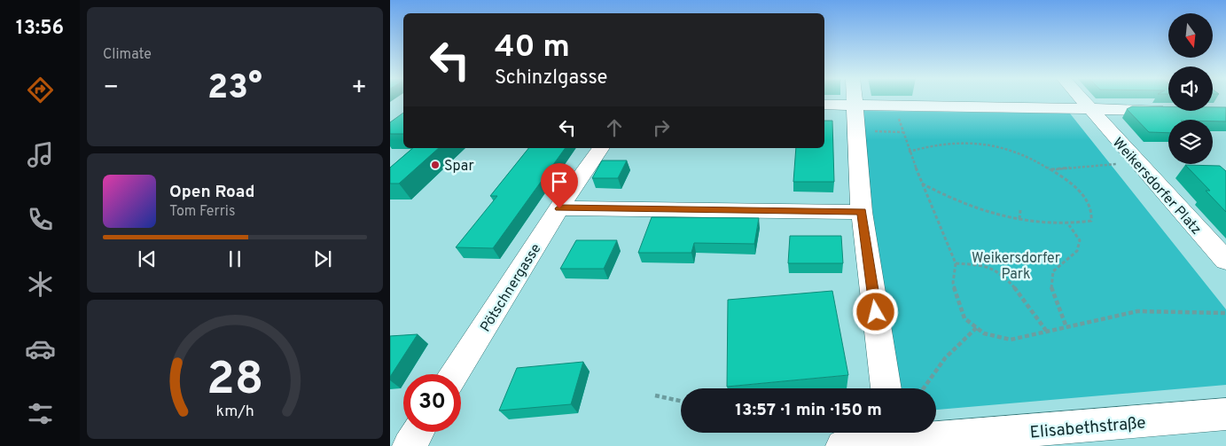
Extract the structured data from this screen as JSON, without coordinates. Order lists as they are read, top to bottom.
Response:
{
  "streets": {
    "street": ["Weikersdorfer Platz", "Pötschnergasse", "Elisabethstraße"]
  },
  "parks": ["Weikersdorfer Park"],
  "places": ["Spar"],
  "north": "bottom",
  "page": {
    "tabs": "13:56",
    "tile": "Climate",
    "turn": ["40 m", "Schinzlgasse"],
    "heat": ["−", "23°", "+"],
    "song": ["Open Road", "Tom Ferris"],
    "limit": "30",
    "trip": "13:57 · 1 min · 150 m",
    "gauge": ["28", "km/h"]
  }
}
